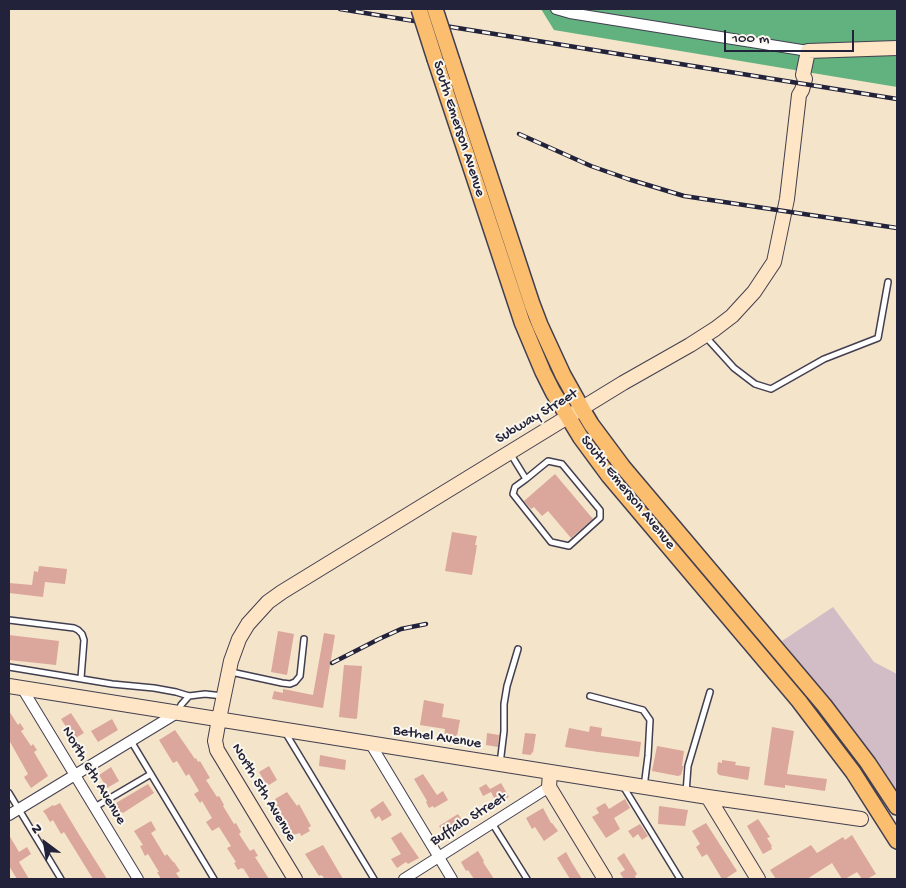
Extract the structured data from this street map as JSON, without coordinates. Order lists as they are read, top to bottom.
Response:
{
  "streets": {
    "main road": ["South Emerson Avenue"],
    "street": [
      "Subway Street",
      "Bethel Avenue",
      "North 6th Avenue",
      "North 5th Avenue",
      "Buffalo Street"
    ]
  },
  "crossings": [
    ["South Emerson Avenue", "Subway Street"],
    ["Subway Street", "Bethel Avenue"],
    ["Subway Street", "North 5th Avenue"],
    ["Bethel Avenue", "North 6th Avenue"],
    ["Bethel Avenue", "North 5th Avenue"]
  ],
  "scale_bar": "100 m",
  "north": "top left"
}
